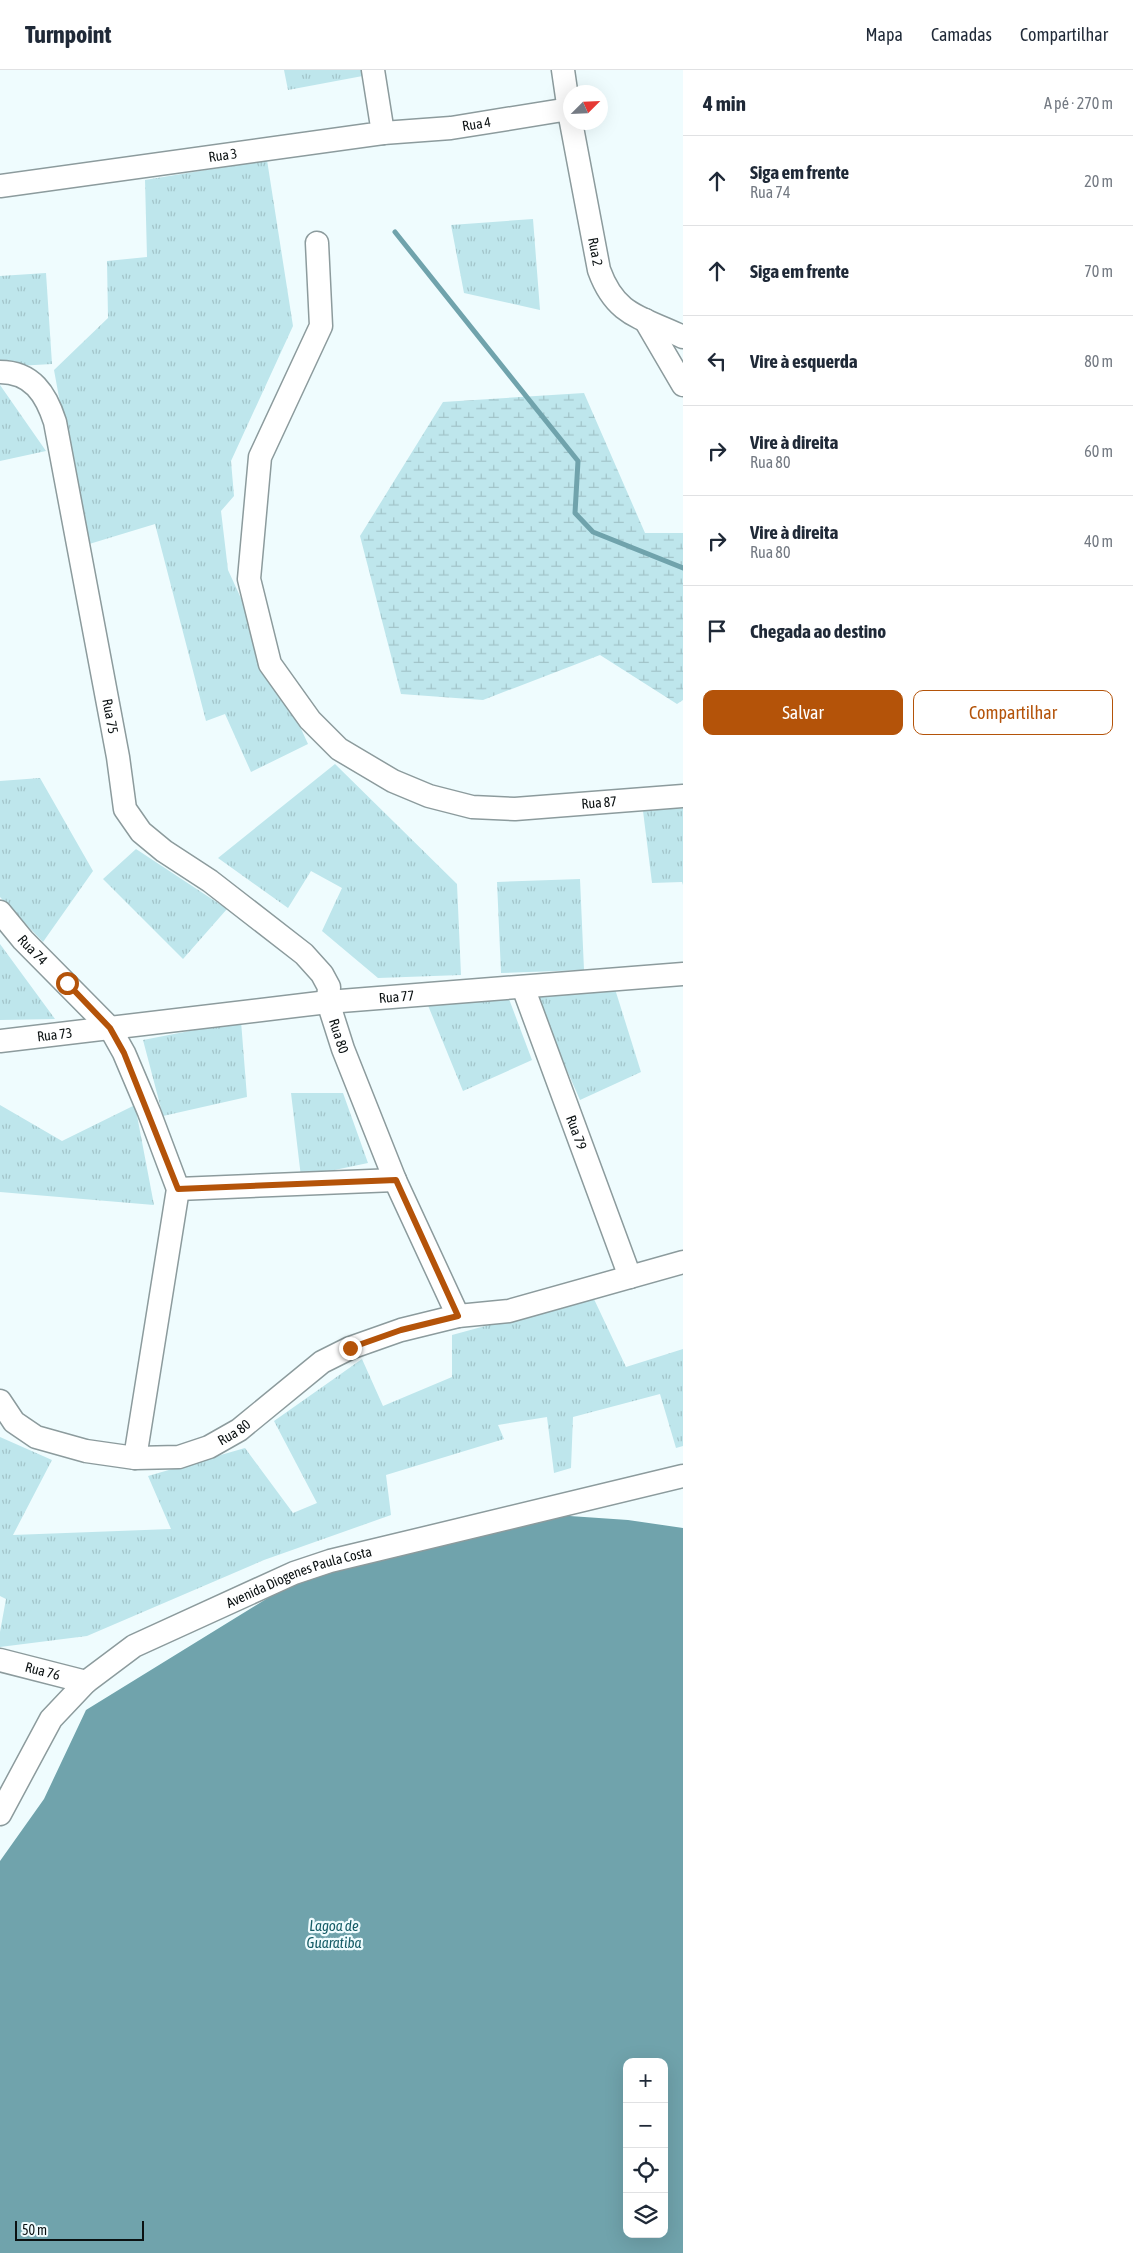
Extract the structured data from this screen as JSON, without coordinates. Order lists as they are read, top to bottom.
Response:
{
  "streets": {
    "street": [
      "Rua 4",
      "Rua 3",
      "Rua 2",
      "Rua 75",
      "Rua 87",
      "Rua 74",
      "Rua 77",
      "Rua 73",
      "Rua 80",
      "Rua 79",
      "Avenida Diogenes Paula Costa",
      "Rua 76"
    ]
  },
  "crossings": [
    ["Rua 4", "Rua 3"],
    ["Rua 75", "Rua 77"],
    ["Rua 75", "Rua 80"],
    ["Rua 74", "Rua 77"],
    ["Rua 74", "Rua 73"],
    ["Rua 77", "Rua 73"],
    ["Rua 77", "Rua 80"],
    ["Rua 77", "Rua 79"],
    ["Rua 80", "Rua 79"],
    ["Avenida Diogenes Paula Costa", "Rua 76"]
  ],
  "water": ["Lagoa de Guaratiba"],
  "scale_bar": "50 m",
  "north": "top right",
  "page": {
    "header": "Turnpoint",
    "nav": ["Mapa", "Camadas", "Compartilhar"],
    "heading": ["4 min", "A pé · 270 m"],
    "list": [
      ["Siga em frente", "Rua 74", "20 m"],
      ["Siga em frente", "70 m"],
      ["Vire à esquerda", "80 m"],
      ["Vire à direita", "Rua 80", "60 m"],
      ["Vire à direita", "Rua 80", "40 m"],
      "Chegada ao destino"
    ],
    "buttons": ["Salvar", "Compartilhar"],
    "map_buttons": ["+", "−"],
    "scale": "50 m"
  }
}
